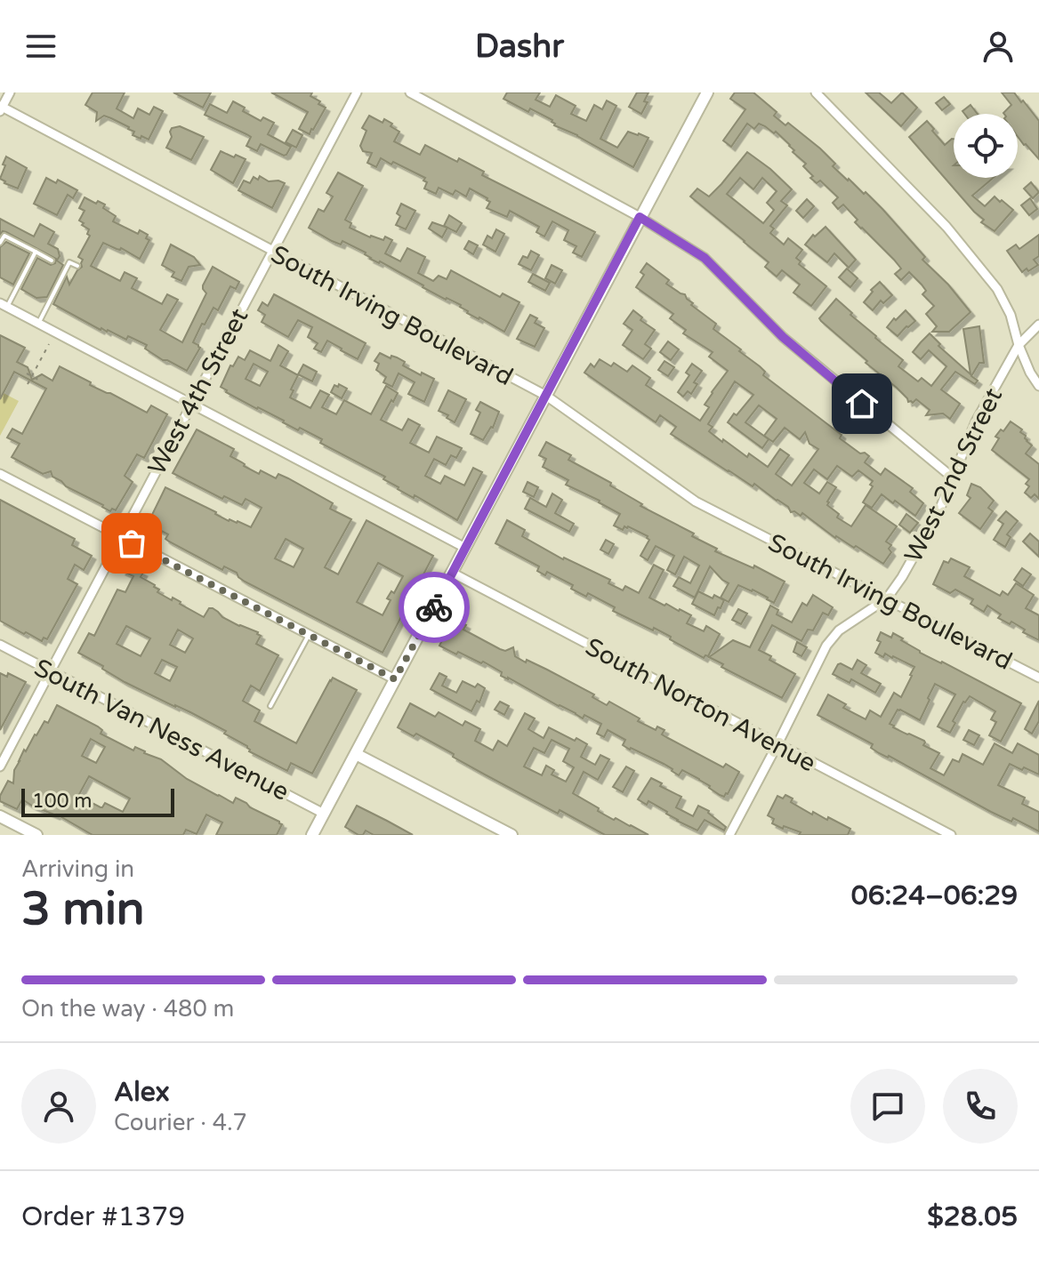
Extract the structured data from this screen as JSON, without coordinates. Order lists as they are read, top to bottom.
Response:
{
  "streets": {
    "street": [
      "South Irving Boulevard",
      "West 4th Street",
      "West 2nd Street",
      "South Norton Avenue",
      "South Van Ness Avenue"
    ]
  },
  "crossings": [
    ["South Irving Boulevard", "West 4th Street"],
    ["South Irving Boulevard", "West 2nd Street"],
    ["West 4th Street", "South Van Ness Avenue"],
    ["West 2nd Street", "South Norton Avenue"]
  ],
  "scale_bar": "100 m",
  "page": {
    "header": "Dashr",
    "scale": "100 m",
    "heading": ["3 min", "Arriving in", "06:24–06:29"],
    "panel": [
      "Alex",
      "Courier · 4.7",
      "Order #1379",
      "$28.05"
    ],
    "bar": "On the way · 480 m"
  }
}
